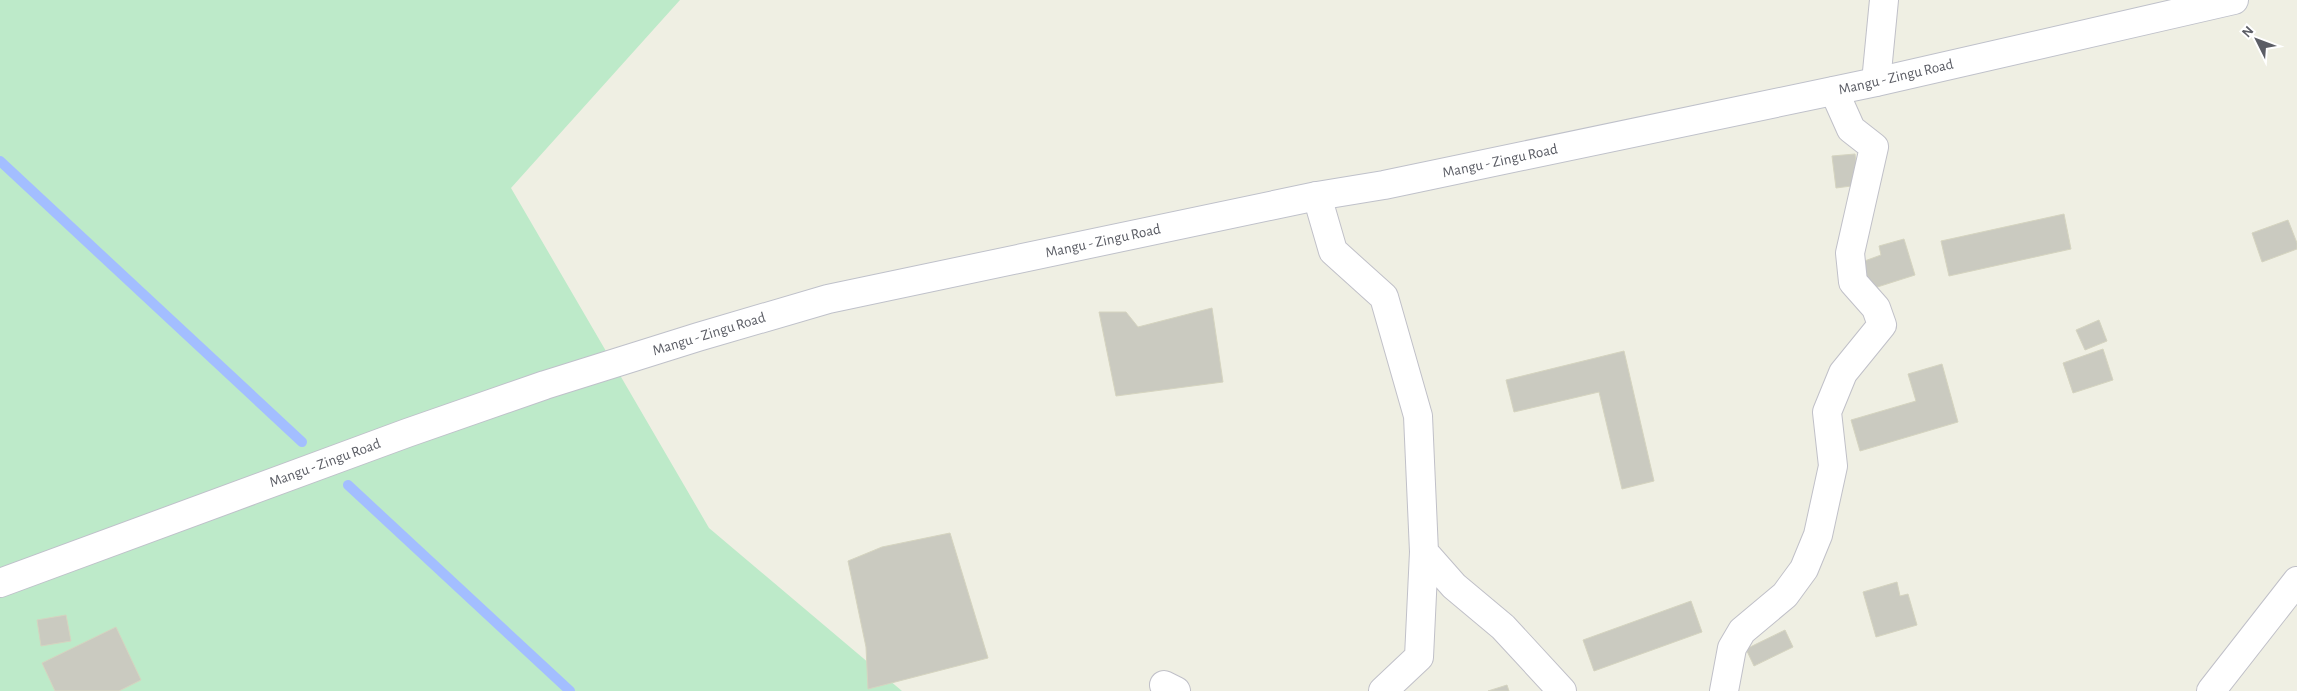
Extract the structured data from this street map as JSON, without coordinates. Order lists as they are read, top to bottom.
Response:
{
  "streets": {
    "street": ["Mangu - Zingu Road"]
  },
  "north": "top left"
}
